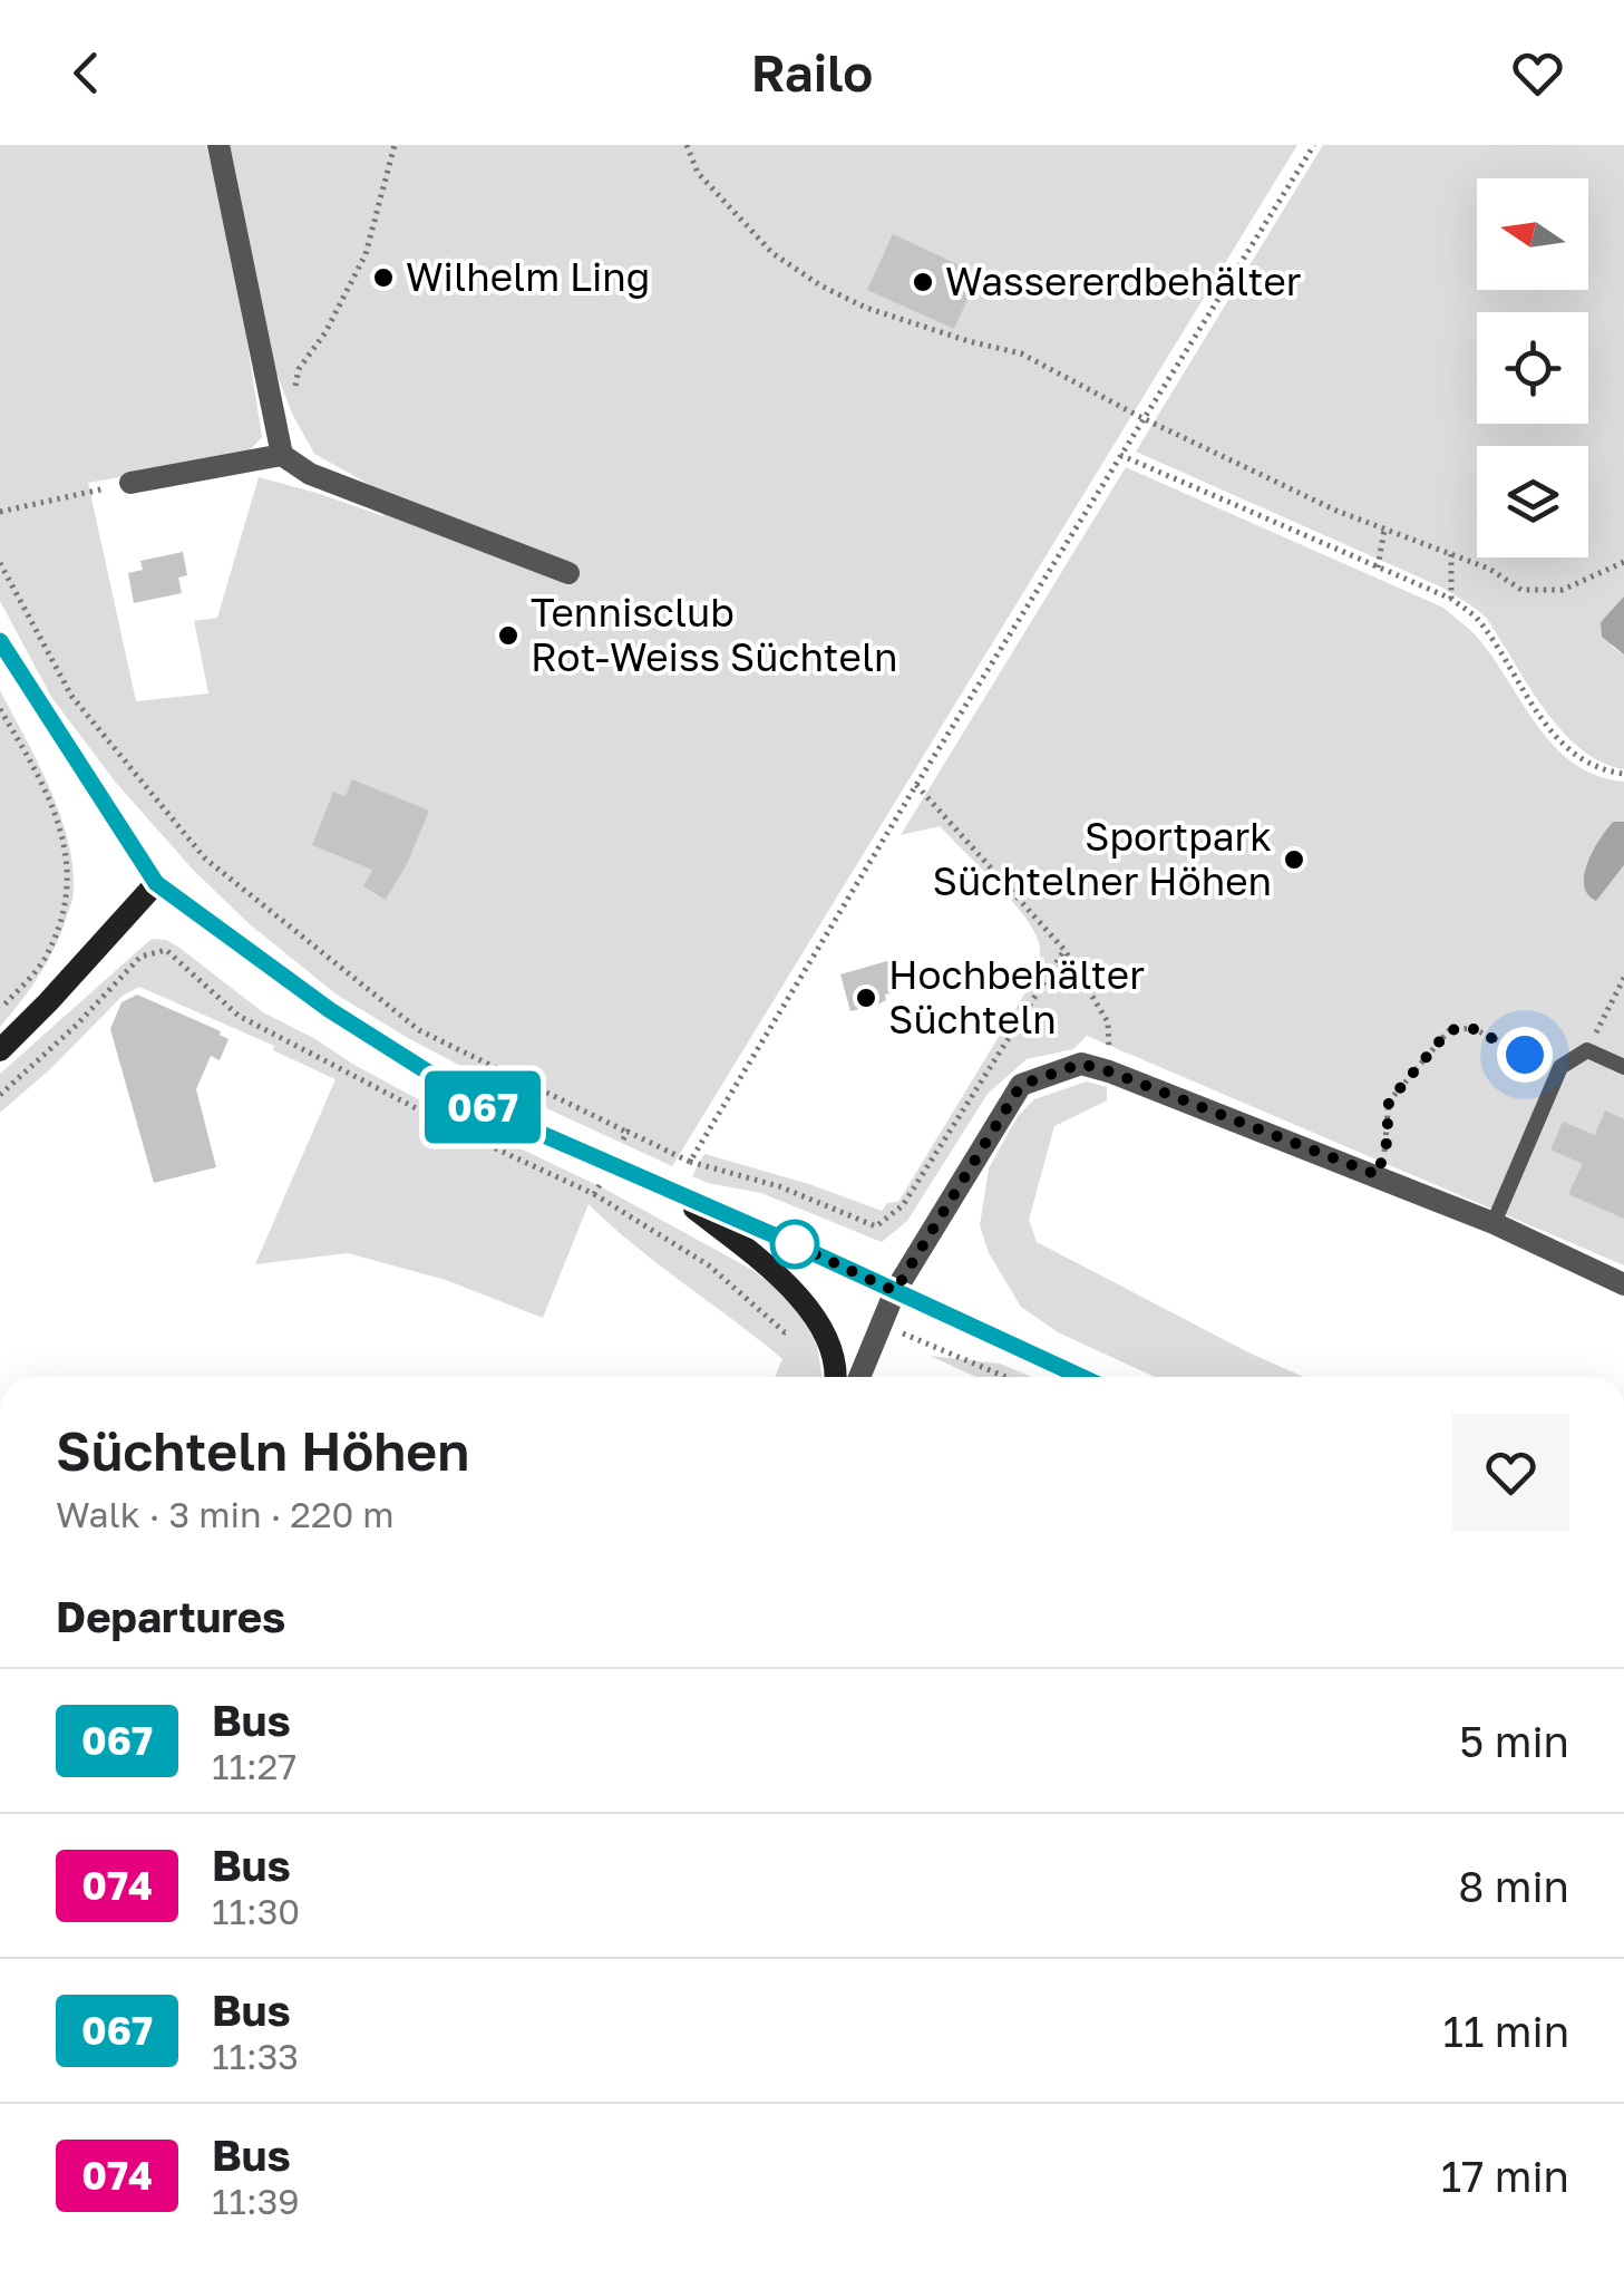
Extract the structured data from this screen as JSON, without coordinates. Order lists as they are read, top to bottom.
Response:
{
  "places": [
    "Wilhelm Ling",
    "Wassererdbehälter",
    "Tennisclub Rot-Weiss Süchteln",
    "Sportpark Süchtelner Höhen",
    "Hochbehälter Süchteln"
  ],
  "lines": ["bus line 067"],
  "north": "left",
  "page": {
    "header": "Railo",
    "on_map": "067",
    "heading": [
      ["Süchteln Höhen", "Walk · 3 min · 220 m"],
      "Departures"
    ],
    "list": [
      {
        "mark": "067",
        "name": "Bus",
        "note": "11:27",
        "value": "5 min"
      },
      {
        "mark": "074",
        "name": "Bus",
        "note": "11:30",
        "value": "8 min"
      },
      {
        "mark": "067",
        "name": "Bus",
        "note": "11:33",
        "value": "11 min"
      },
      {
        "mark": "074",
        "name": "Bus",
        "note": "11:39",
        "value": "17 min"
      }
    ]
  }
}
